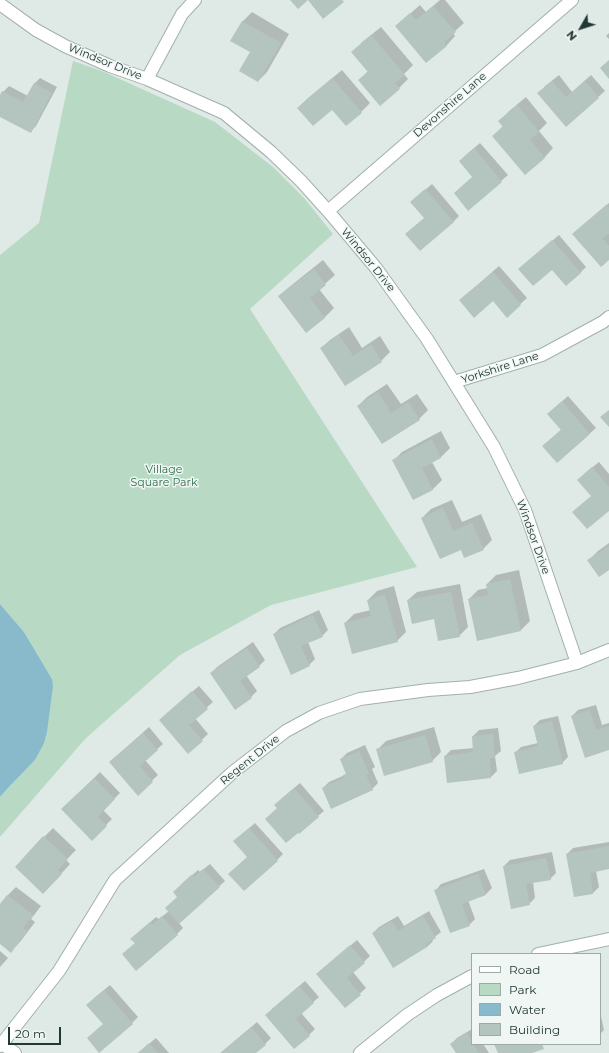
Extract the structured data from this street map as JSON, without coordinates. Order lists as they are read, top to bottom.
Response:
{
  "streets": {
    "street": [
      "Windsor Drive",
      "Devonshire Lane",
      "Yorkshire Lane",
      "Regent Drive"
    ]
  },
  "crossings": [
    ["Windsor Drive", "Devonshire Lane"],
    ["Windsor Drive", "Yorkshire Lane"],
    ["Windsor Drive", "Regent Drive"]
  ],
  "parks": ["Village Square Park"],
  "legend": [
    "Road",
    "Park",
    "Water",
    "Building"
  ],
  "scale_bar": "20 m",
  "north": "bottom left"
}
